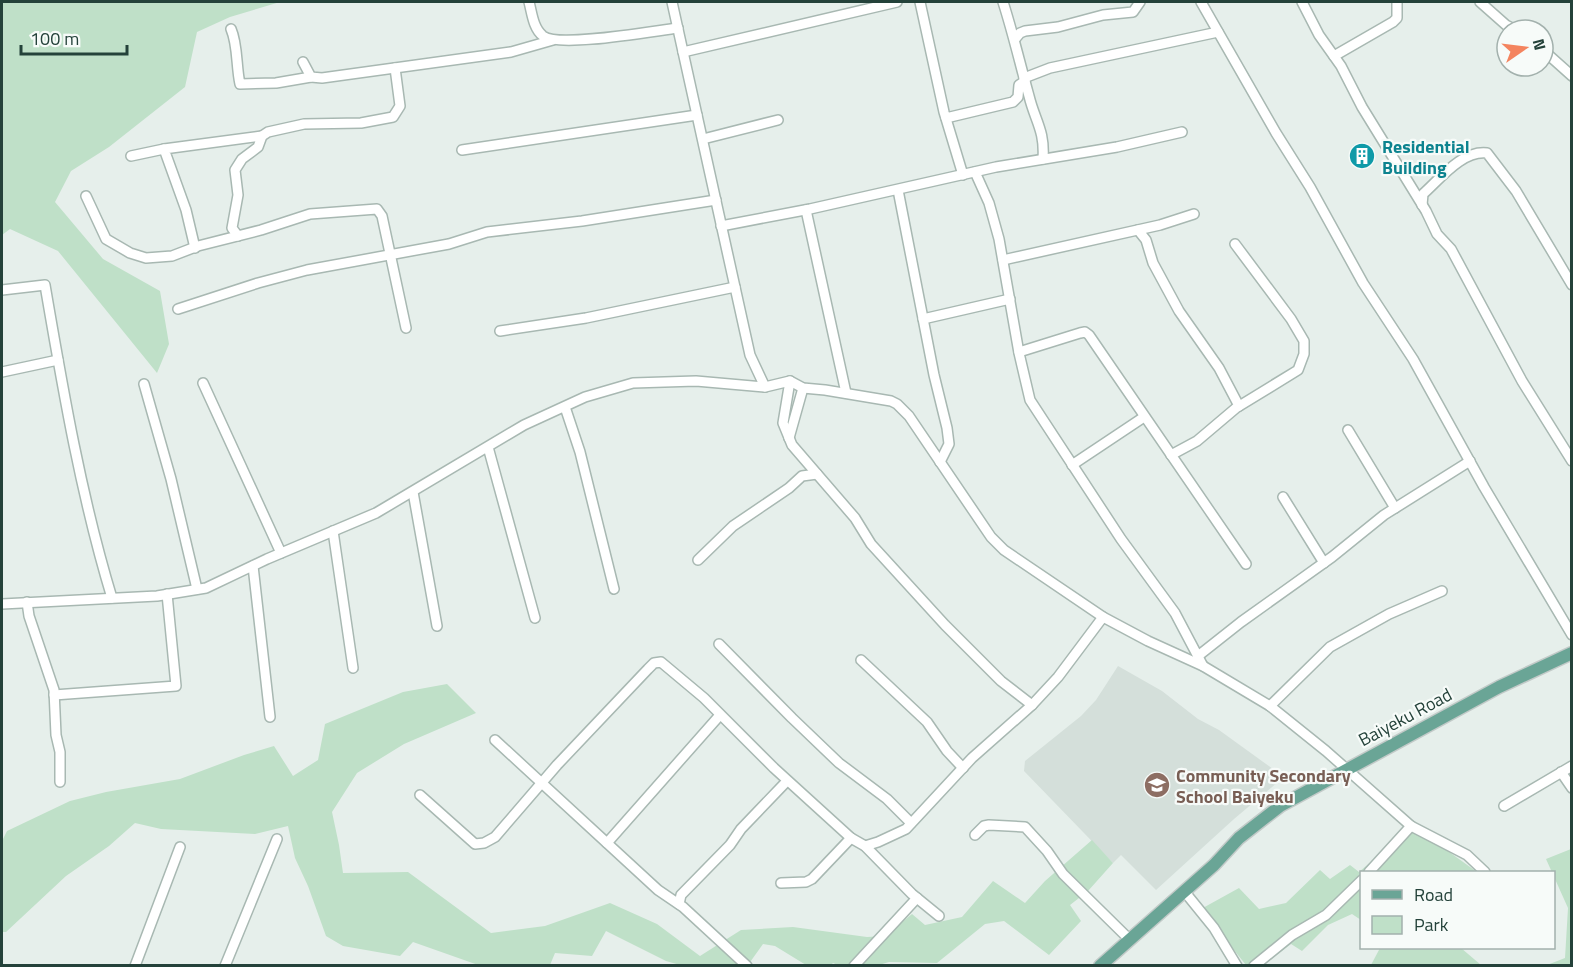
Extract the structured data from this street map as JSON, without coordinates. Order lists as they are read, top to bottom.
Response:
{
  "streets": {
    "main road": ["Baiyeku Road"]
  },
  "places": {
    "building": ["Residential Building"],
    "school or university": ["Community Secondary School Baiyeku"]
  },
  "legend": ["Road", "Park"],
  "scale_bar": "100 m",
  "north": "right"
}
